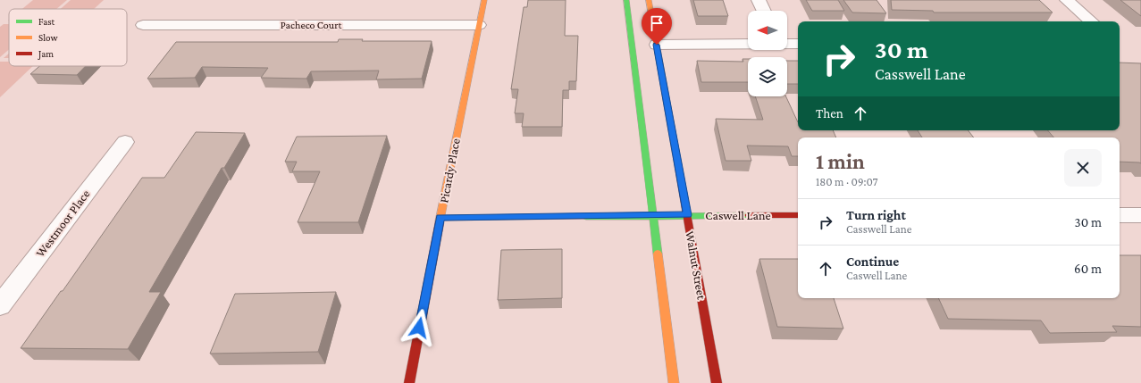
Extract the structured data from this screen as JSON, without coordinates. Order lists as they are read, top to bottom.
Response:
{
  "streets": {
    "street": [
      "Pacheco Court",
      "Picardy Place",
      "Caswell Lane",
      "Westmoor Place",
      "Walnut Street"
    ]
  },
  "crossings": [
    ["Pacheco Court", "Picardy Place"],
    ["Picardy Place", "Caswell Lane"],
    ["Caswell Lane", "Walnut Street"]
  ],
  "legend": ["Fast", "Slow", "Jam"],
  "north": "left",
  "page": {
    "turn": ["30 m", "Casswell Lane"],
    "then": "Then",
    "heading": ["1 min", "180 m · 09:07"],
    "list": [
      {
        "name": "Turn right",
        "note": "Casswell Lane",
        "value": "30 m"
      },
      {
        "name": "Continue",
        "note": "Caswell Lane",
        "value": "60 m"
      }
    ]
  }
}
